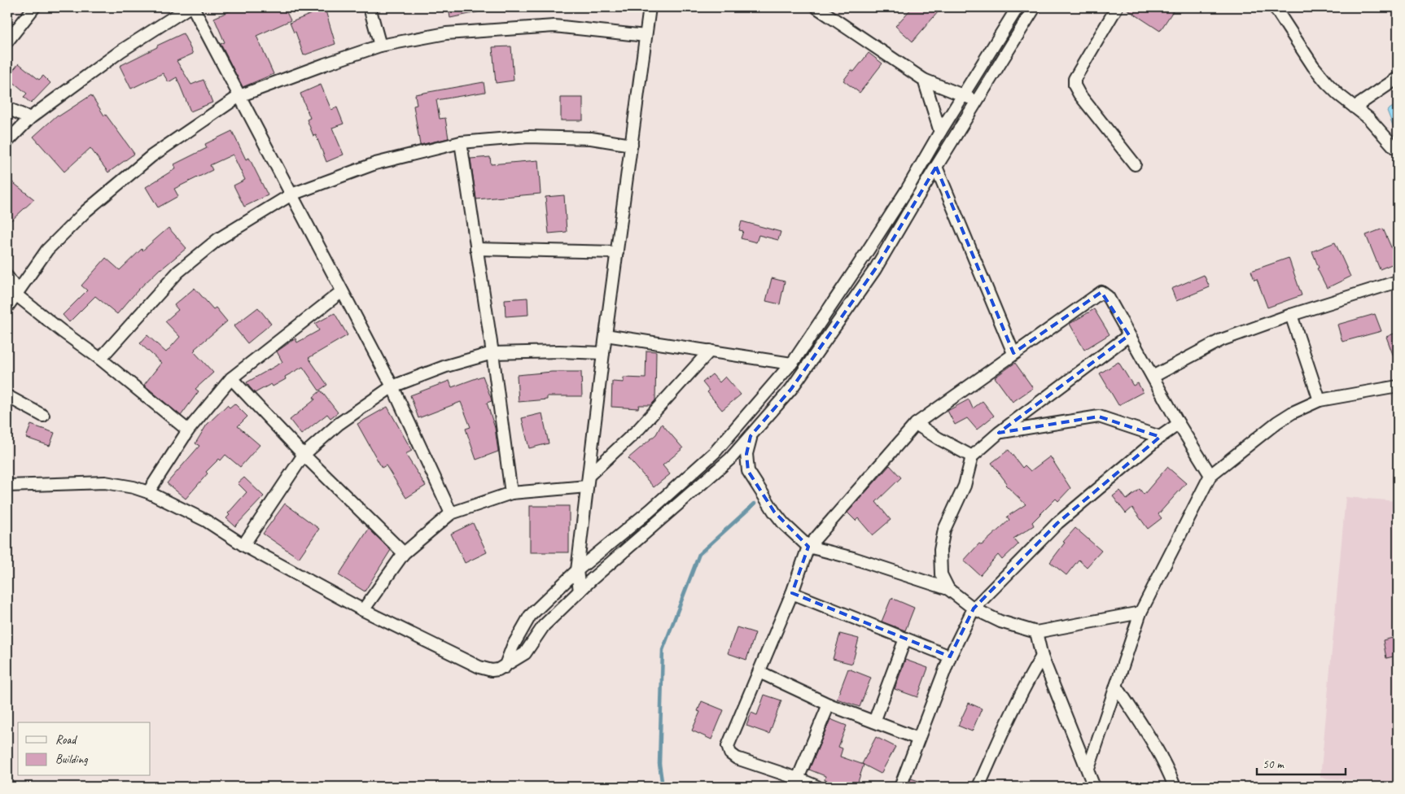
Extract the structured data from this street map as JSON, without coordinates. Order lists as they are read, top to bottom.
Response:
{
  "legend": ["Road", "Building"],
  "scale_bar": "50 m"
}
